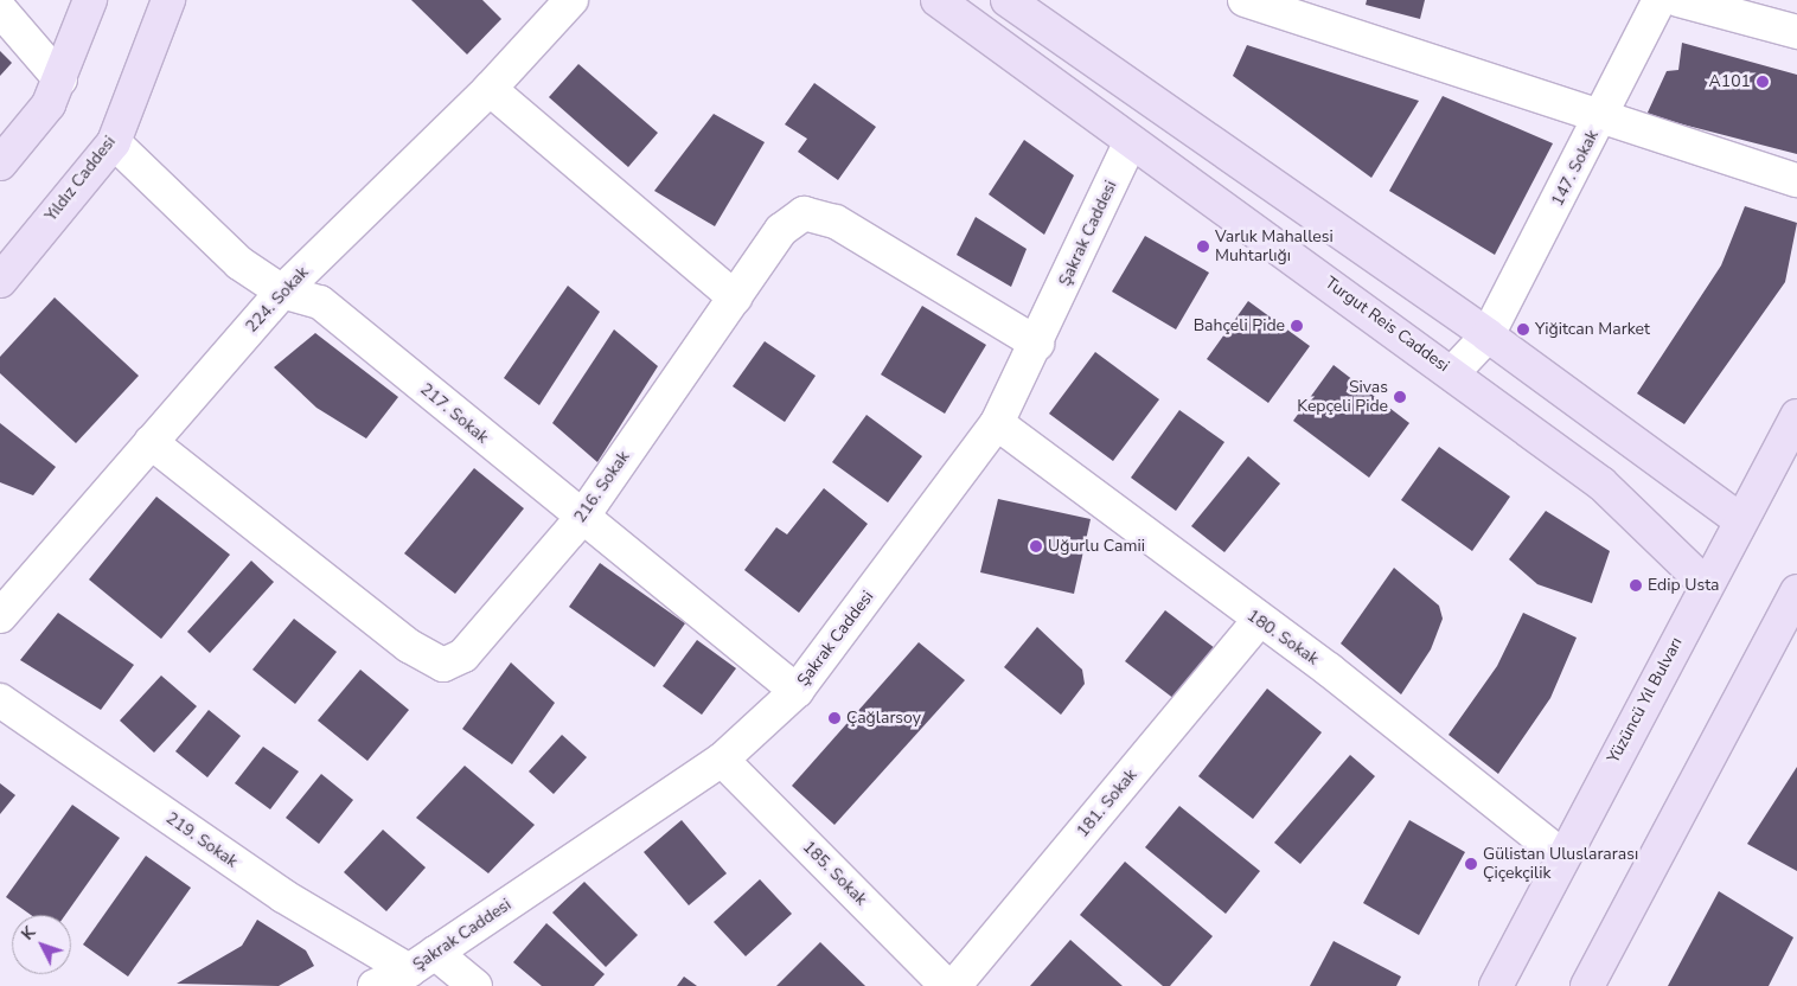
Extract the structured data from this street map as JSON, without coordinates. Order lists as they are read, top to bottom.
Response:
{
  "streets": {
    "main road": ["Yıldız Caddesi", "Turgut Reis Caddesi", "Yüzüncü Yıl Bulvarı"],
    "street": [
      "147. Sokak",
      "Şakrak Caddesi",
      "224. Sokak",
      "217. Sokak",
      "216. Sokak",
      "180. Sokak",
      "181. Sokak",
      "219. Sokak",
      "185. Sokak"
    ]
  },
  "crossings": [
    ["147. Sokak", "Turgut Reis Caddesi"],
    ["Yıldız Caddesi", "217. Sokak"],
    ["Şakrak Caddesi", "Turgut Reis Caddesi"],
    ["Şakrak Caddesi", "217. Sokak"],
    ["Şakrak Caddesi", "216. Sokak"],
    ["Şakrak Caddesi", "180. Sokak"],
    ["Şakrak Caddesi", "219. Sokak"],
    ["Şakrak Caddesi", "185. Sokak"],
    ["224. Sokak", "217. Sokak"],
    ["224. Sokak", "216. Sokak"],
    ["Turgut Reis Caddesi", "Yüzüncü Yıl Bulvarı"],
    ["217. Sokak", "216. Sokak"],
    ["180. Sokak", "Yüzüncü Yıl Bulvarı"],
    ["180. Sokak", "181. Sokak"]
  ],
  "places": [
    "A101",
    "Varlık Mahallesi Muhtarlığı",
    "Bahçeli Pide",
    "Yiğitcan Market",
    "Sivas Kepçeli Pide",
    "Uğurlu Camii",
    "Edip Usta",
    "Çağlarsoy",
    "Gülistan Uluslararası Çiçekçilik"
  ],
  "north": "top left"
}
